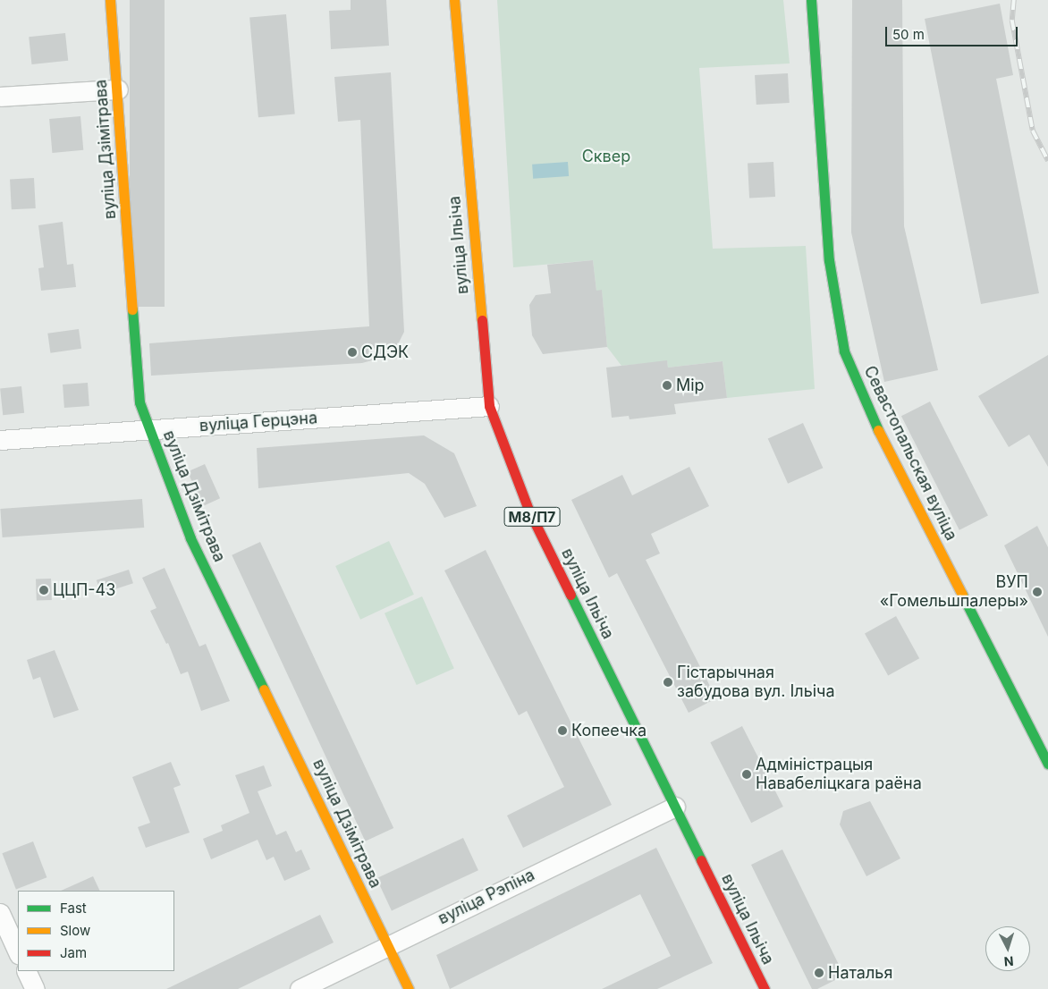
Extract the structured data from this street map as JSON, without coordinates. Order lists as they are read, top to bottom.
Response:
{
  "streets": {
    "street": [
      "вуліца Дзімітрава",
      "вуліца Ільіча",
      "вуліца Герцэна",
      "Севастопальская вуліца",
      "М8/П7",
      "вуліца Рэпіна"
    ]
  },
  "crossings": [
    ["вуліца Дзімітрава", "вуліца Герцэна"],
    ["вуліца Дзімітрава", "вуліца Рэпіна"],
    ["вуліца Ільіча", "вуліца Герцэна"],
    ["вуліца Ільіча", "вуліца Рэпіна"]
  ],
  "parks": ["Сквер"],
  "places": [
    "СДЭК",
    "Мір",
    "ЦЦП-43",
    "ВУП «Гомельшпалеры»",
    "Гістарычная забудова вул. Ільіча",
    "Копеечка",
    "Адміністрацыя Навабеліцкага раёна",
    "Наталья"
  ],
  "legend": ["Fast", "Slow", "Jam"],
  "scale_bar": "50 m",
  "north": "bottom"
}
